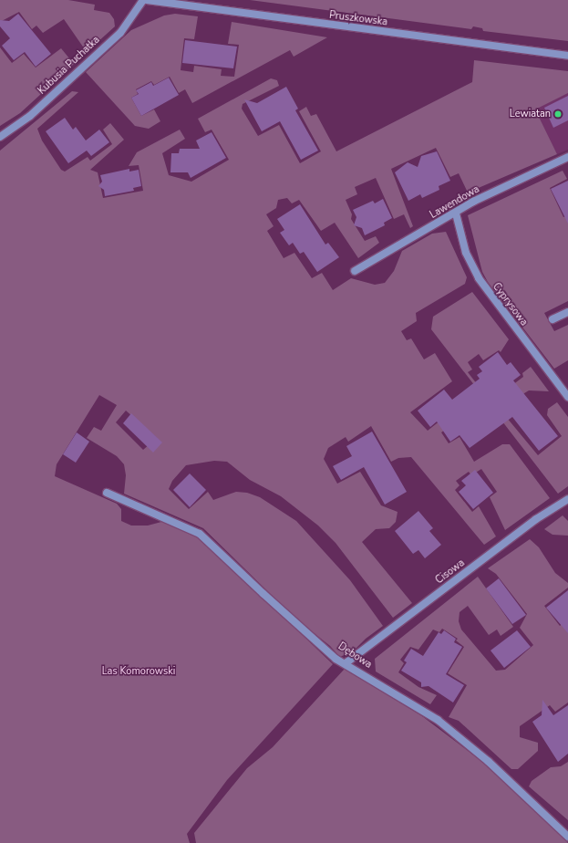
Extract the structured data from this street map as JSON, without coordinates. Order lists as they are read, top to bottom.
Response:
{
  "streets": {
    "street": [
      "Pruszkowska",
      "Kubusia Puchatka",
      "Lawendowa",
      "Cyprysowa",
      "Cisowa",
      "Dębowa"
    ]
  },
  "crossings": [
    ["Lawendowa", "Cyprysowa"],
    ["Cisowa", "Dębowa"]
  ],
  "parks": ["Las Komorowski"],
  "places": ["Lewiatan"]
}
